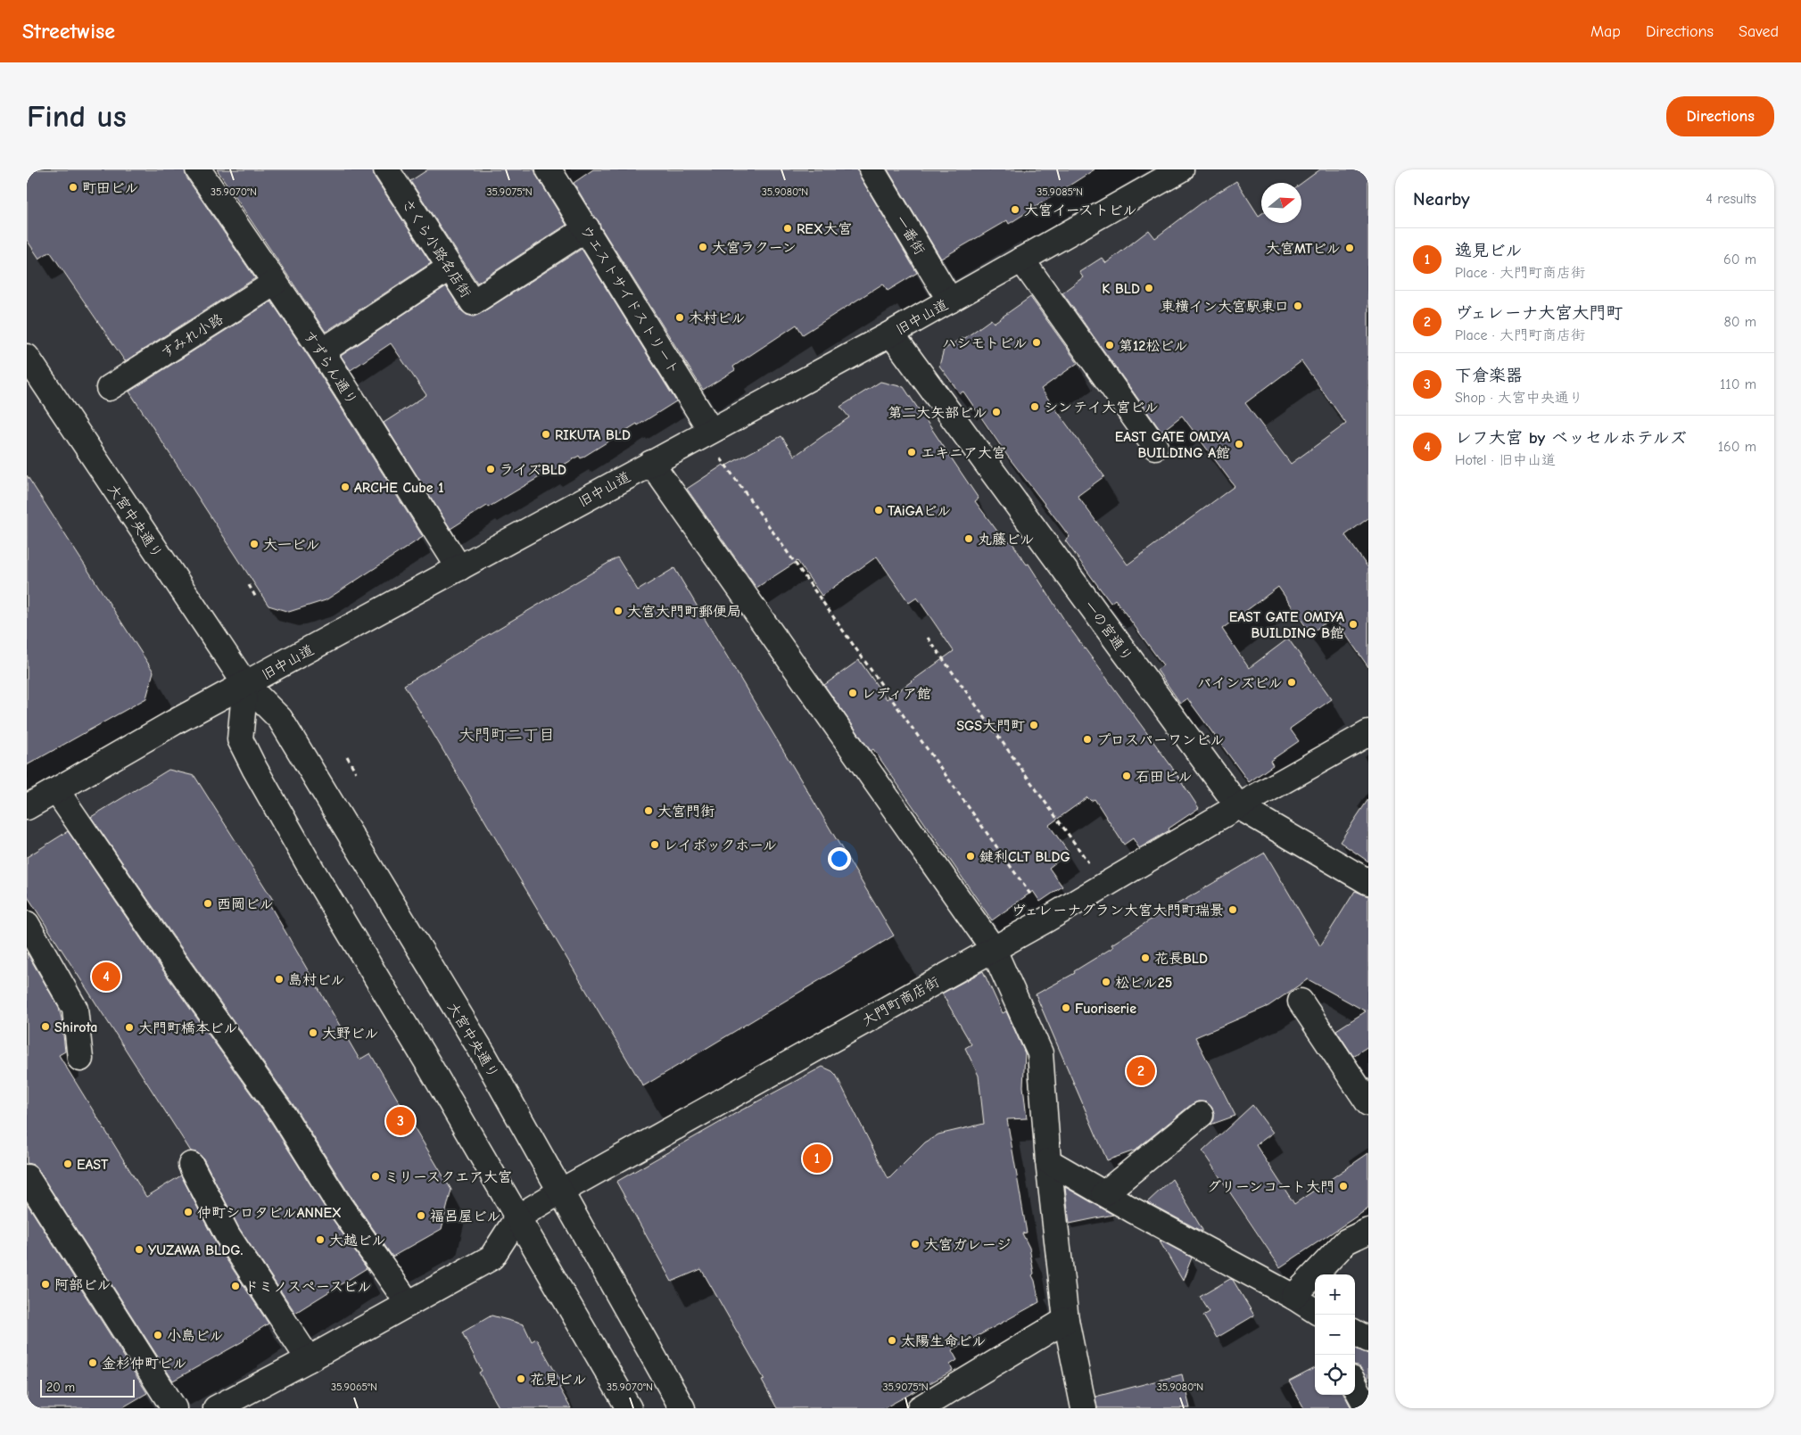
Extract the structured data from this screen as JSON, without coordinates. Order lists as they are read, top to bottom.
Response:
{
  "streets": {
    "street": [
      "一番街",
      "さくら小路名店街",
      "ウエストサイドストリート",
      "旧中山道",
      "すみれ小路",
      "すずらん通り",
      "大宮中央通り",
      "一の宮通り",
      "大門町商店街"
    ]
  },
  "crossings": [
    ["一番街", "旧中山道"],
    ["さくら小路名店街", "ウエストサイドストリート"],
    ["ウエストサイドストリート", "旧中山道"],
    ["旧中山道", "すずらん通り"],
    ["旧中山道", "大宮中央通り"],
    ["旧中山道", "一の宮通り"],
    ["すみれ小路", "すずらん通り"],
    ["大宮中央通り", "大門町商店街"],
    ["一の宮通り", "大門町商店街"]
  ],
  "districts": ["大門町二丁目"],
  "places": [
    "町田ビル",
    "大宮イーストビル",
    "REX大宮",
    "大宮ラクーン",
    "大宮MTビル",
    "K BLD",
    "東横イン大宮駅東口",
    "木村ビル",
    "ハシモトビル",
    "第12松ビル",
    "シンテイ大宮ビル",
    "第二大矢部ビル",
    "RIKUTA BLD",
    "EAST GATE OMIYA BUILDING A館",
    "エキニア大宮",
    "ライズBLD",
    "ARCHE Cube 1",
    "TAiGAビル",
    "丸藤ビル",
    "大一ビル",
    "大宮大門町郵便局",
    "EAST GATE OMIYA BUILDING B館",
    "パインズビル",
    "レディア館",
    "SGS大門町",
    "プロスパーワンビル",
    "石田ビル",
    "大宮門街",
    "レイボックホール",
    "鍵利CLT BLDG",
    "西岡ビル",
    "ヴェレーナグラン大宮大門町瑞景",
    "花長BLD",
    "島村ビル",
    "松ビル25",
    "Fuoriserie",
    "Shirota",
    "大門町橋本ビル",
    "大野ビル",
    "EAST",
    "ミリースクエア大宮",
    "グリーンコート大門",
    "仲町シロタビルANNEX",
    "福呂屋ビル",
    "大越ビル",
    "大宮ガレージ",
    "YUZAWA BLDG.",
    "阿部ビル",
    "ドミノスペースビル",
    "小島ビル",
    "太陽生命ビル",
    "金杉仲町ビル",
    "花見ビル"
  ],
  "scale_bar": "20 m",
  "north": "right",
  "page": {
    "header": "Streetwise",
    "nav": ["Map", "Directions", "Saved"],
    "buttons": "Directions",
    "title": "Find us",
    "heading": ["Nearby", "4 results"],
    "list": [
      {
        "mark": "1",
        "name": "逸見ビル",
        "note": "Place · 大門町商店街",
        "value": "60 m"
      },
      {
        "mark": "2",
        "name": "ヴェレーナ大宮大門町",
        "note": "Place · 大門町商店街",
        "value": "80 m"
      },
      {
        "mark": "3",
        "name": "下倉楽器",
        "note": "Shop · 大宮中央通り",
        "value": "110 m"
      },
      {
        "mark": "4",
        "name": "レフ大宮 by ベッセルホテルズ",
        "note": "Hotel · 旧中山道",
        "value": "160 m"
      }
    ],
    "pins": [
      "4",
      "2",
      "3",
      "1"
    ],
    "map_buttons": ["+", "−"],
    "scale": "20 m"
  },
  "coordinates": [
    "35.9070°N",
    "35.9075°N",
    "35.9080°N",
    "35.9085°N",
    "35.9065°N"
  ]
}
